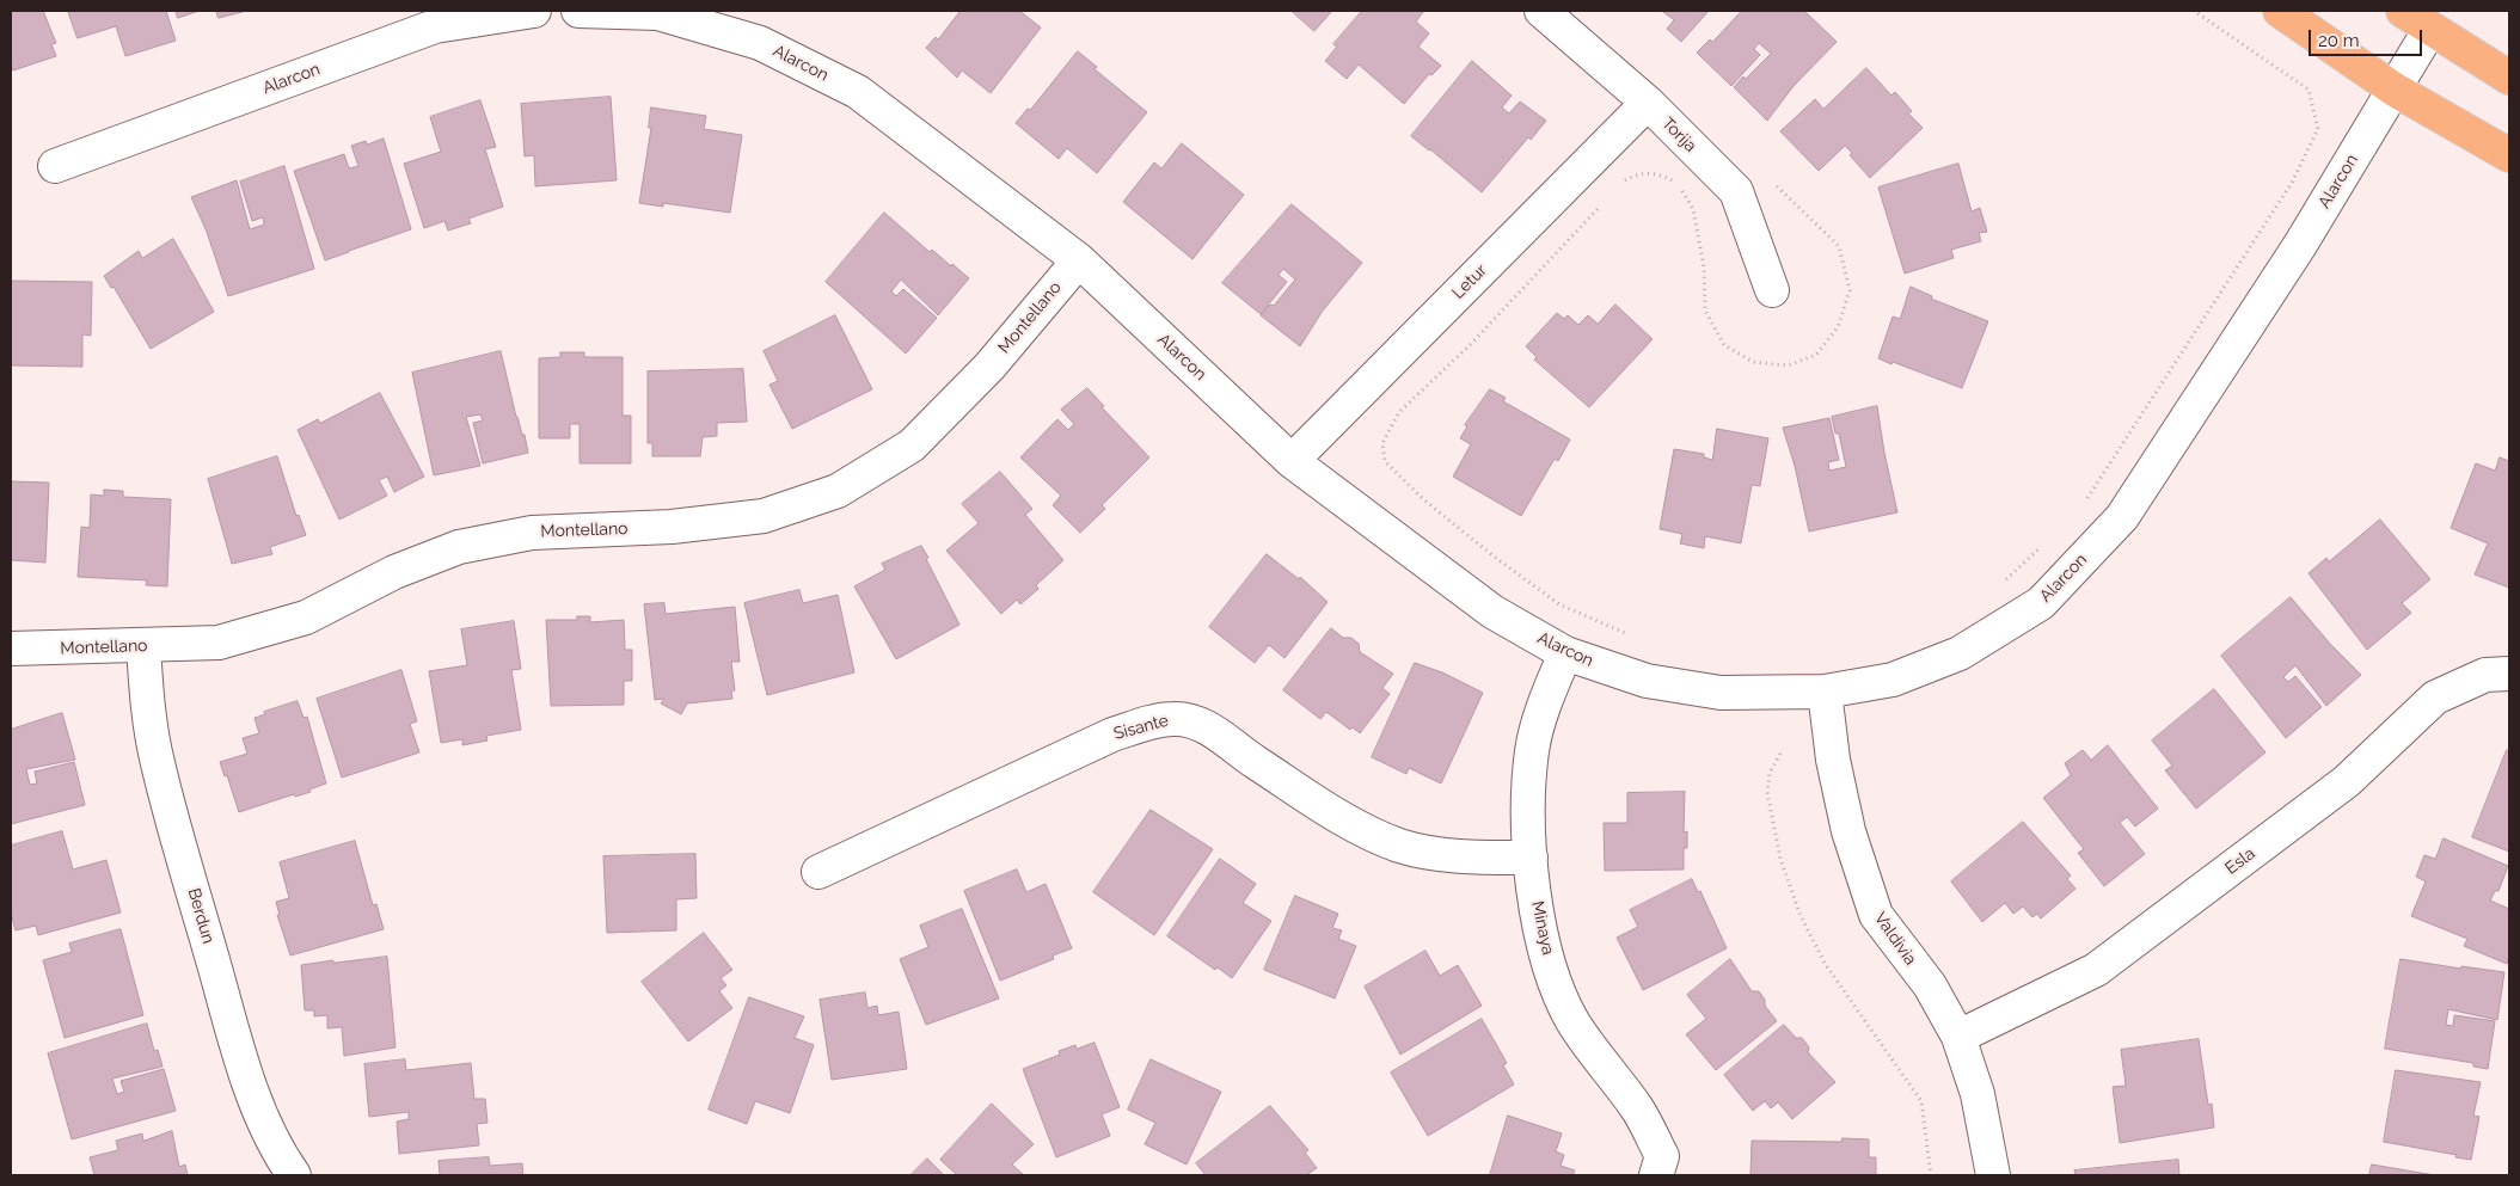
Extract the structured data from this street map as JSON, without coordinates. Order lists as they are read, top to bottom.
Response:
{
  "streets": {
    "street": [
      "Alarcon",
      "Torija",
      "Letur",
      "Montellano",
      "Sisante",
      "Esla",
      "Berdun",
      "Minaya",
      "Valdivia"
    ]
  },
  "crossings": [
    ["Alarcon", "Letur"],
    ["Alarcon", "Montellano"],
    ["Alarcon", "Minaya"],
    ["Alarcon", "Valdivia"],
    ["Torija", "Letur"],
    ["Montellano", "Berdun"],
    ["Sisante", "Minaya"],
    ["Esla", "Valdivia"]
  ],
  "scale_bar": "20 m"
}
